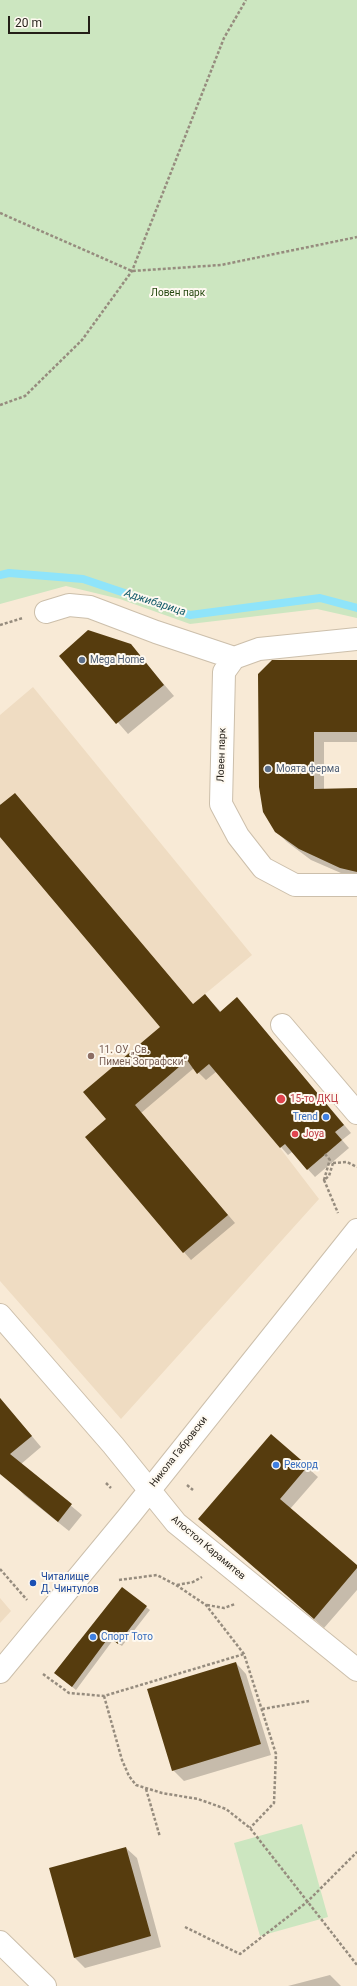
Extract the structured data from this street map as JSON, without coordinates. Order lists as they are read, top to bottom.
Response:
{
  "streets": {
    "street": ["Ловен парк", "Никола Габровски", "Апостол Карамитев"]
  },
  "crossings": [
    ["Никола Габровски", "Апостол Карамитев"]
  ],
  "water": ["Аджибарица"],
  "parks": ["Ловен парк"],
  "places": [
    "Mega Home",
    "Моята ферма",
    "11. ОУ „Св. Пимен Зографски“",
    "15-то ДКЦ",
    "Trend",
    "Joya",
    "Рекорд",
    "Читалище Д. Чинтулов",
    "Спорт Тото"
  ],
  "scale_bar": "20 m"
}
